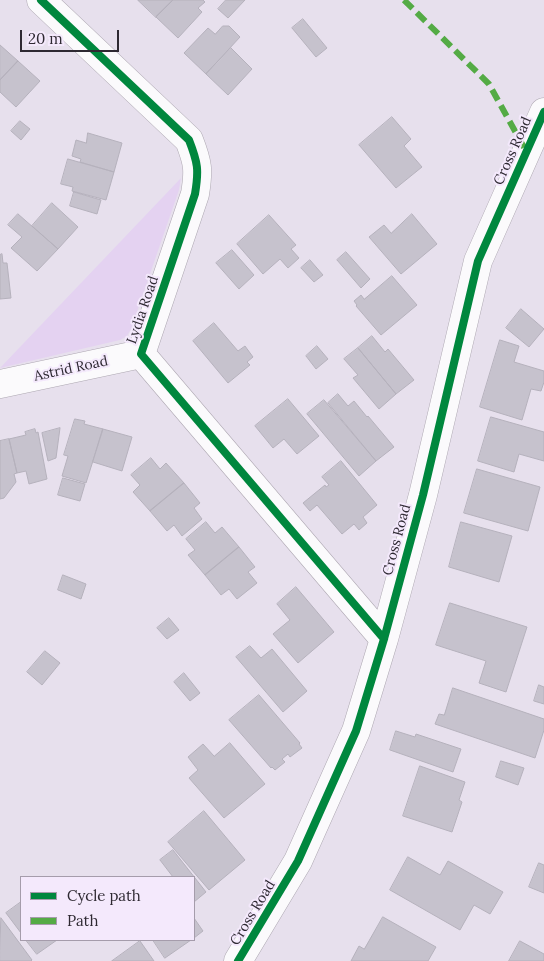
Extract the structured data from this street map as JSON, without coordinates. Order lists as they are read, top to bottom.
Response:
{
  "streets": {
    "street": ["Cross Road", "Lydia Road", "Astrid Road"]
  },
  "crossings": [
    ["Cross Road", "Lydia Road"],
    ["Lydia Road", "Astrid Road"]
  ],
  "legend": ["Cycle path", "Path"],
  "scale_bar": "20 m"
}
